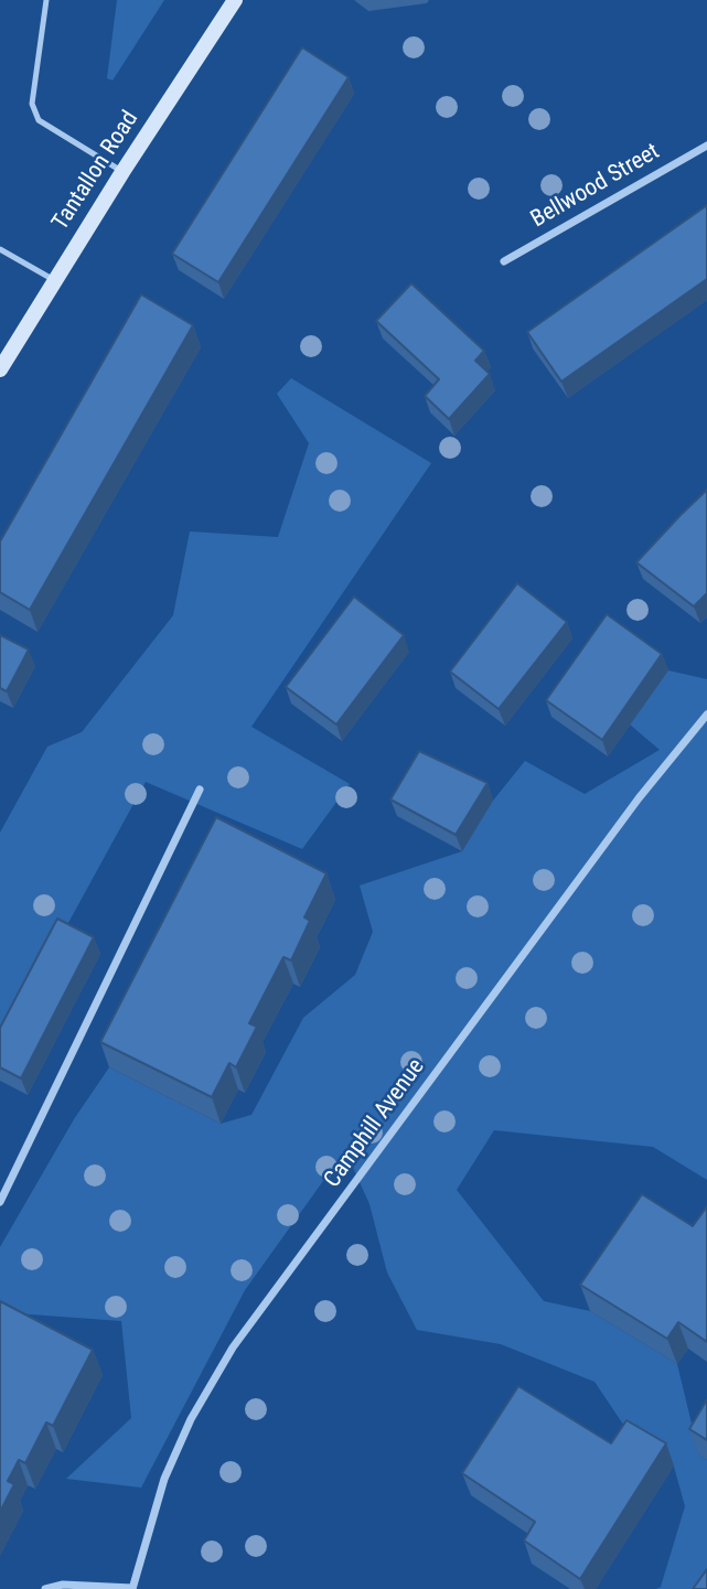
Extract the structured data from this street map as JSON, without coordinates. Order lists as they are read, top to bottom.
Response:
{
  "streets": {
    "street": ["Tantallon Road", "Bellwood Street", "Camphill Avenue"]
  }
}
